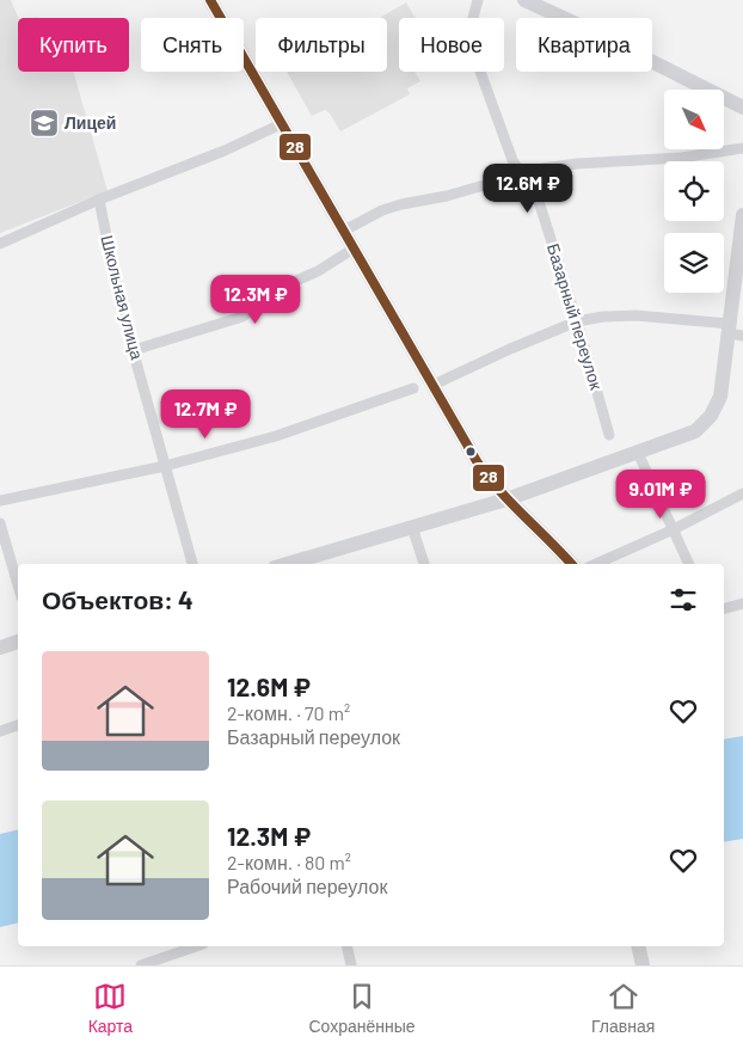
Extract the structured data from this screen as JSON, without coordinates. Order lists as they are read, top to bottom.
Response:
{
  "streets": {
    "street": ["Школьная улица", "Базарный переулок"]
  },
  "places": {
    "school or university": ["Лицей"]
  },
  "lines": ["transit line 28"],
  "north": "bottom right",
  "page": {
    "chip": [
      "Купить",
      "Снять",
      "Фильтры",
      "Новое",
      "Квартира"
    ],
    "price": [
      "12.6M ₽",
      "12.3M ₽",
      "12.7M ₽",
      "9.01M ₽"
    ],
    "heading": "Объектов: 4",
    "list": [
      {
        "name": "12.6M ₽",
        "note": "2-комн. · 70 m² · Базарный переулок"
      },
      {
        "name": "12.3M ₽",
        "note": "2-комн. · 80 m² · Рабочий переулок"
      }
    ],
    "tabs": ["Карта", "Сохранённые", "Главная"]
  }
}
